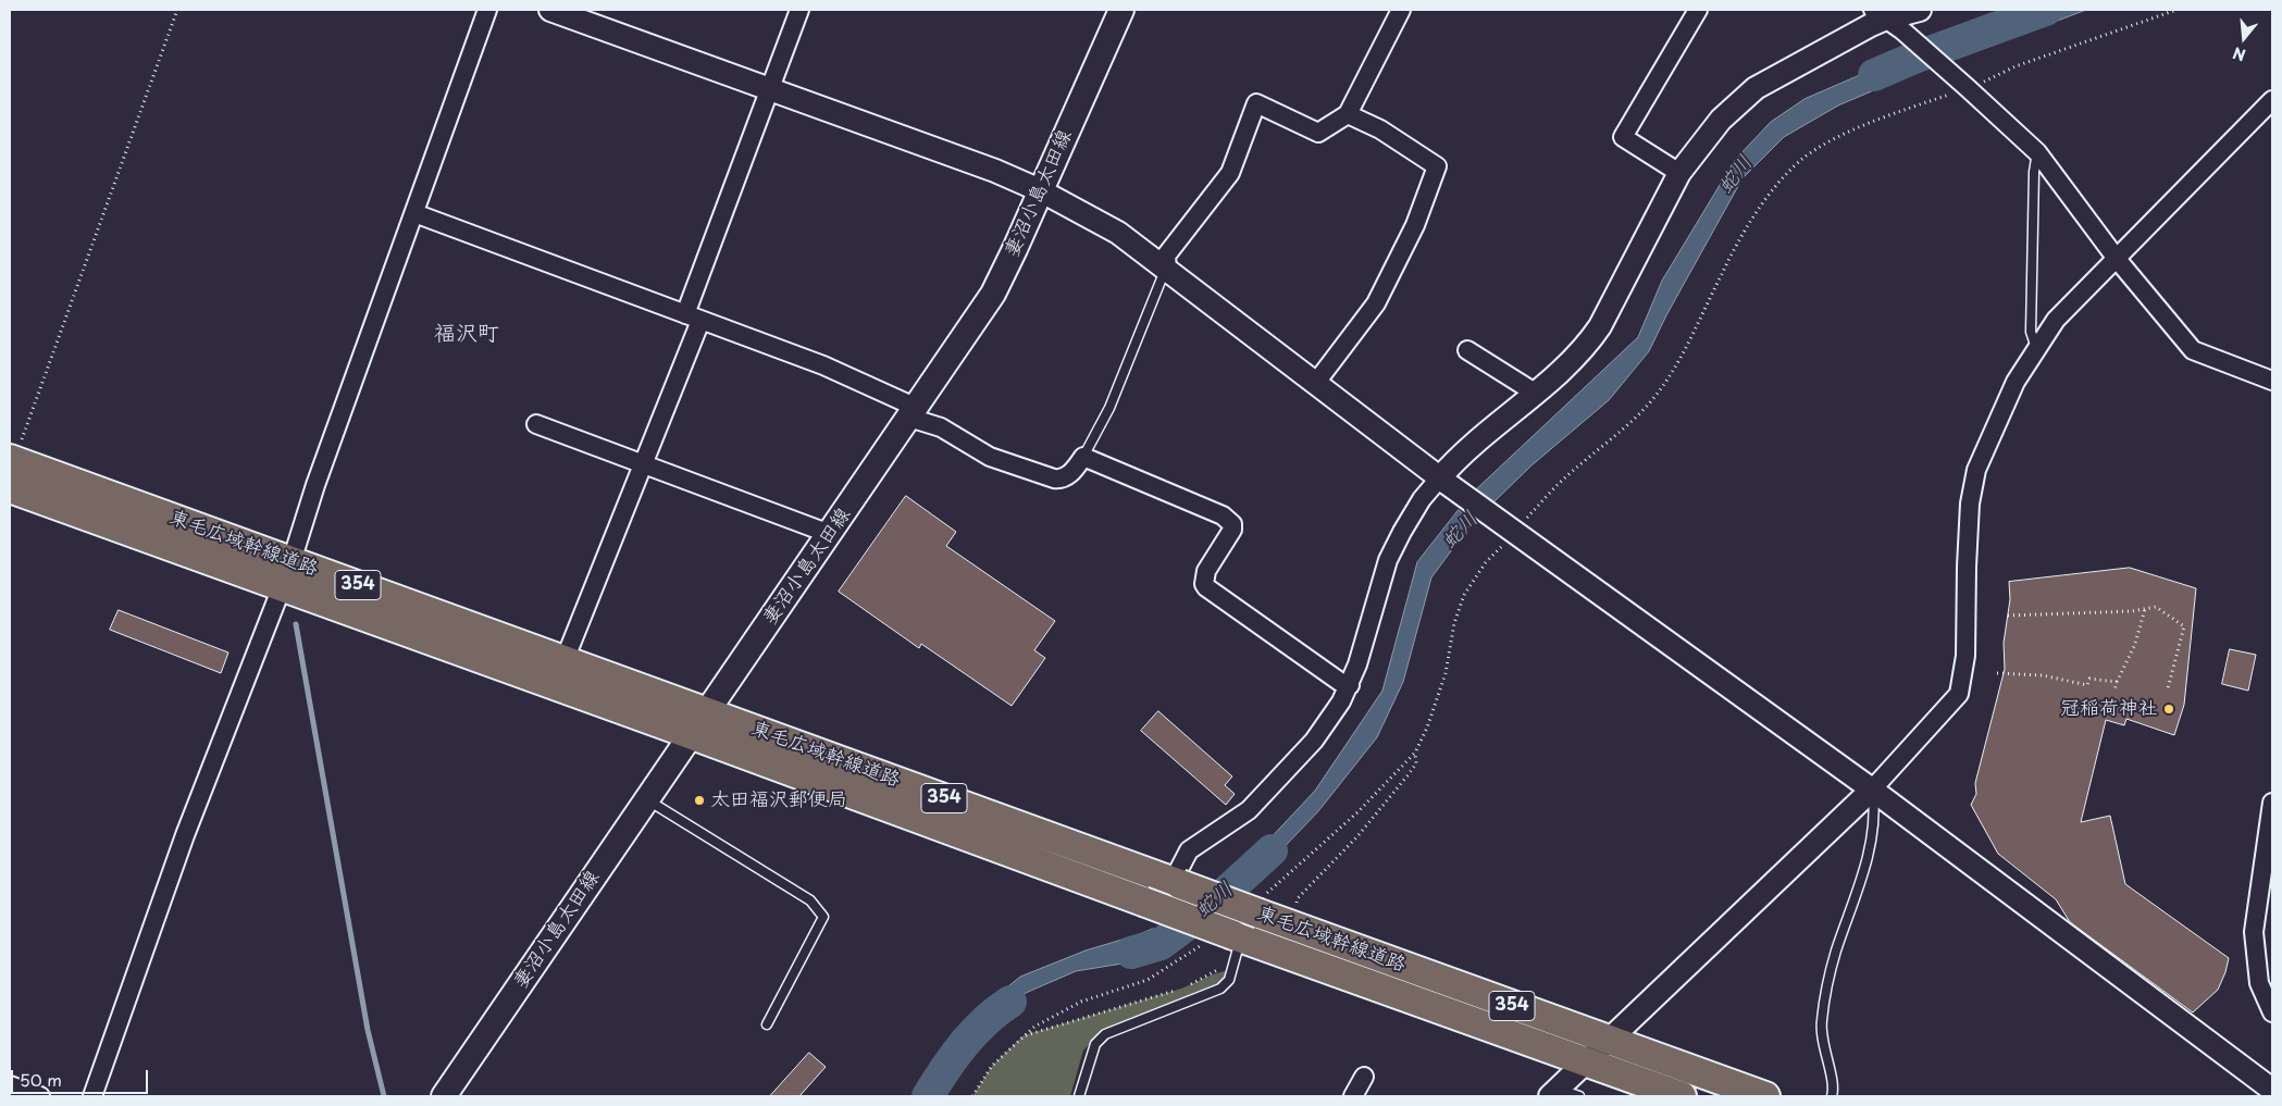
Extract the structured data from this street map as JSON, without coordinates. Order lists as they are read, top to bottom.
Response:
{
  "streets": {
    "highway": ["東毛広域幹線道路", "354"],
    "main road": ["妻沼小島太田線"]
  },
  "crossings": [
    ["妻沼小島太田線", "東毛広域幹線道路"]
  ],
  "districts": ["福沢町"],
  "water": ["蛇川"],
  "places": ["冠稲荷神社", "太田福沢郵便局"],
  "scale_bar": "50 m",
  "north": "bottom"
}
